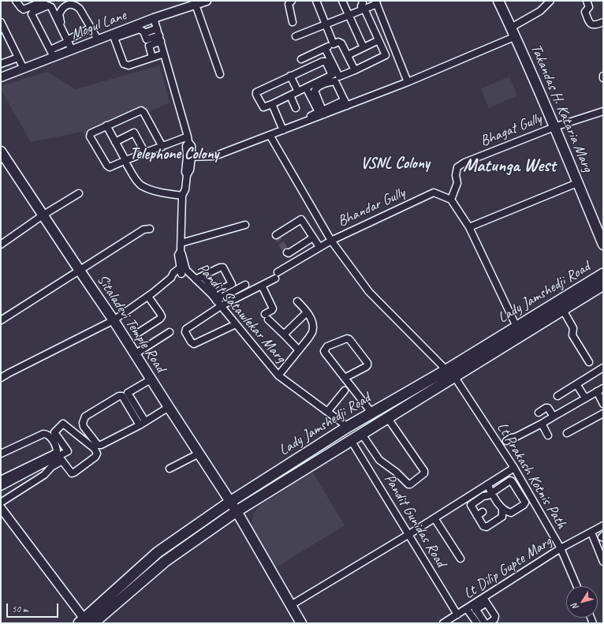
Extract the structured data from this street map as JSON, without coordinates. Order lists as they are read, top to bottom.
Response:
{
  "streets": {
    "main road": ["Takandas H. Kataria Marg", "Lady Jamshedji Road", "Sitaladevi Temple Road"],
    "street": [
      "Mogul Lane",
      "Bhagat Gully",
      "Bhandar Gully",
      "Pandit Satawlekar Marg",
      "Lt Prakash Kotnis Path",
      "Pandit Gunidas Road",
      "Lt Dilip Gupte Marg"
    ]
  },
  "crossings": [
    ["Takandas H. Kataria Marg", "Bhagat Gully"],
    ["Bhagat Gully", "Bhandar Gully"],
    ["Bhandar Gully", "Lady Jamshedji Road"],
    ["Bhandar Gully", "Lt Prakash Kotnis Path"],
    ["Lady Jamshedji Road", "Pandit Satawlekar Marg"],
    ["Lady Jamshedji Road", "Sitaladevi Temple Road"],
    ["Lady Jamshedji Road", "Lt Prakash Kotnis Path"],
    ["Lady Jamshedji Road", "Pandit Gunidas Road"],
    ["Lt Prakash Kotnis Path", "Lt Dilip Gupte Marg"],
    ["Pandit Gunidas Road", "Lt Dilip Gupte Marg"]
  ],
  "districts": ["Telephone Colony", "VSNL Colony", "Matunga West"],
  "scale_bar": "50 m",
  "north": "bottom left"
}
